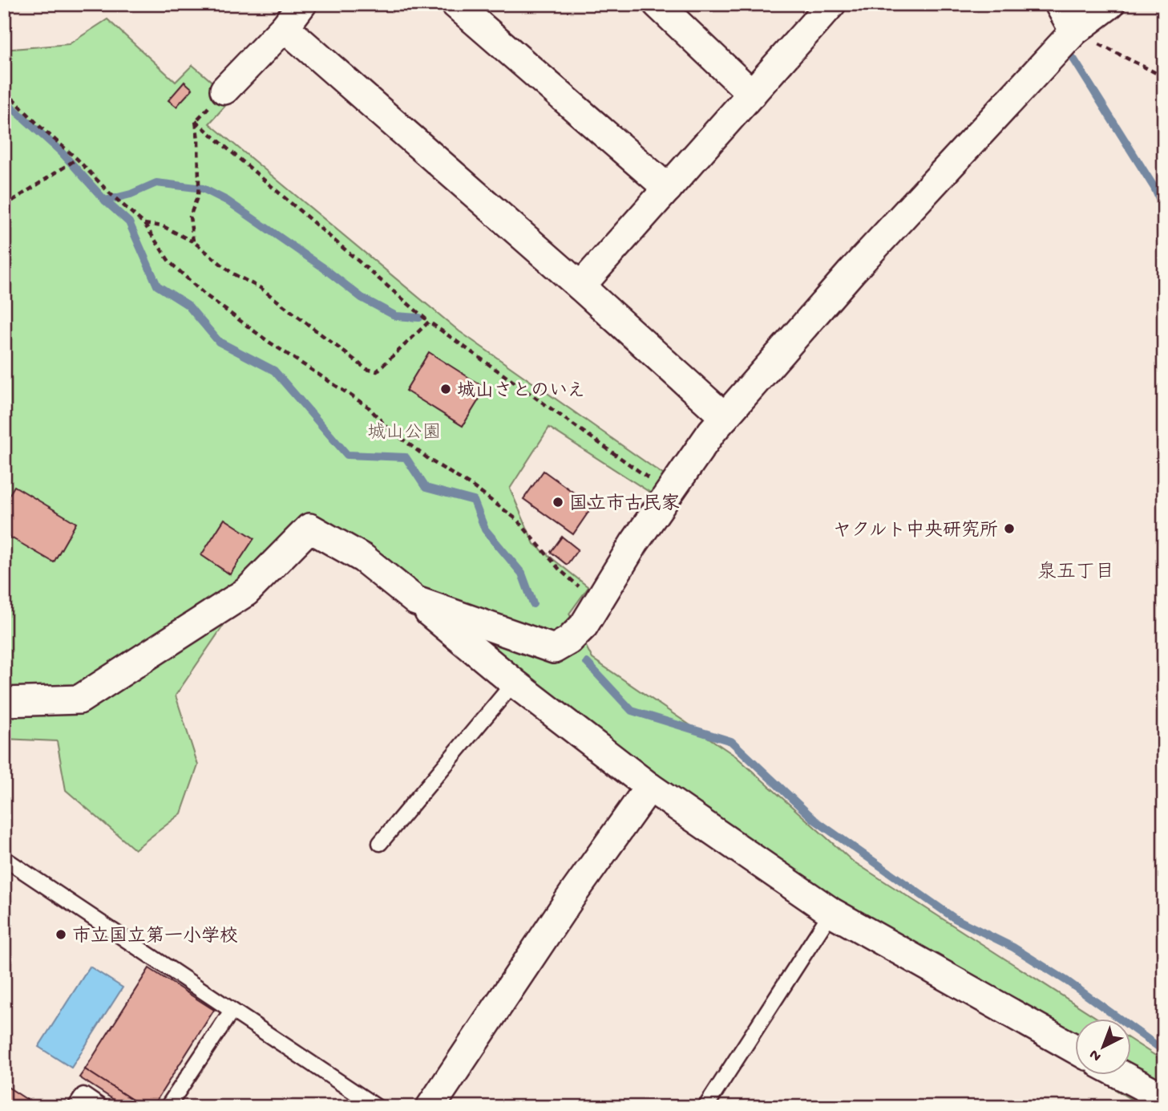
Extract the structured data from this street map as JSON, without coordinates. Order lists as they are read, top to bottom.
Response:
{
  "districts": ["泉五丁目"],
  "parks": ["城山公園"],
  "places": [
    "城山さとのいえ",
    "国立市古民家",
    "ヤクルト中央研究所",
    "市立国立第一小学校"
  ],
  "north": "bottom left"
}
